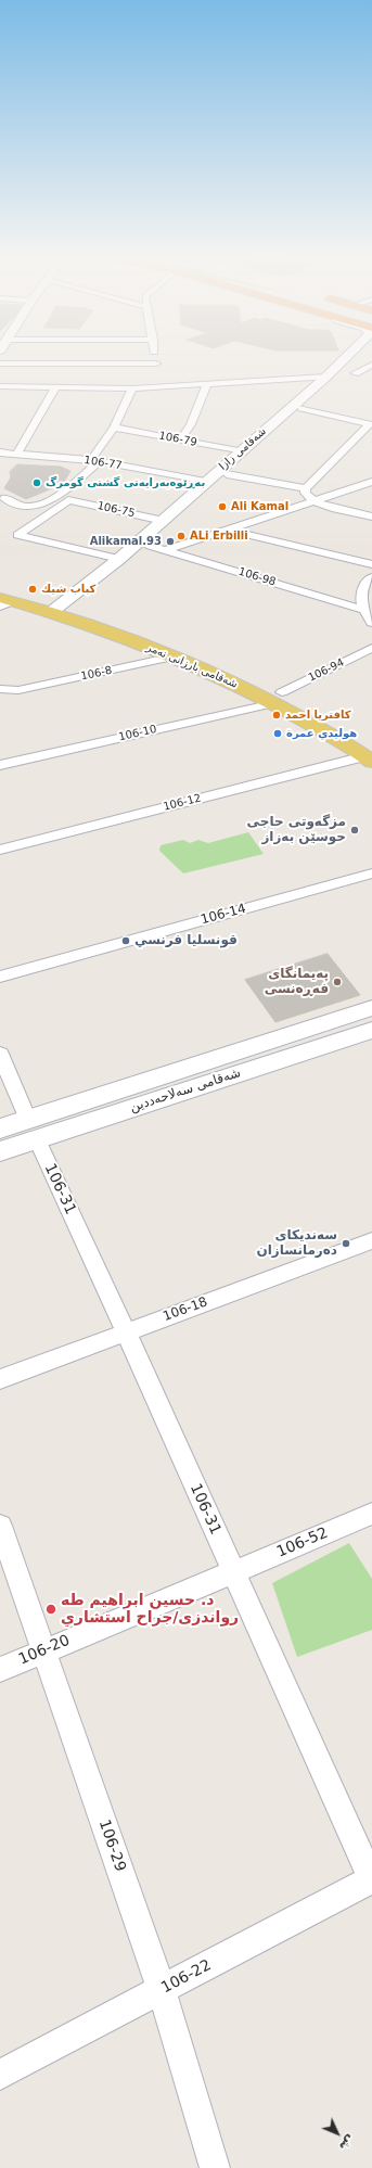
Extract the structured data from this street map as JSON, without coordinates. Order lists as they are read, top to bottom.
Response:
{
  "streets": {
    "main road": ["شەقامی بارزانی نەمر"],
    "street": [
      "106-79",
      "شەقامی زازا",
      "106-77",
      "106-75",
      "106-98",
      "106-94",
      "106-8",
      "106-10",
      "106-12",
      "106-14",
      "شەقامی سەلاحەددین",
      "106-31",
      "106-18",
      "106-52",
      "106-20",
      "106-29",
      "106-22"
    ]
  },
  "crossings": [
    ["106-79", "شەقامی زازا"],
    ["شەقامی زازا", "106-77"],
    ["شەقامی زازا", "106-75"],
    ["شەقامی زازا", "106-98"],
    ["شەقامی زازا", "شەقامی بارزانی نەمر"],
    ["شەقامی بارزانی نەمر", "106-94"],
    ["شەقامی بارزانی نەمر", "106-8"],
    ["شەقامی بارزانی نەمر", "106-10"],
    ["شەقامی بارزانی نەمر", "106-12"],
    ["106-94", "106-10"],
    ["شەقامی سەلاحەددین", "106-31"],
    ["106-31", "106-18"],
    ["106-31", "106-52"],
    ["106-31", "106-20"],
    ["106-31", "106-22"],
    ["106-52", "106-20"],
    ["106-20", "106-29"],
    ["106-29", "106-22"]
  ],
  "places": [
    "بەڕێوەبەرایەتی گشتی گومرگ",
    "Ali Kamal",
    "ALi Erbilli",
    "Alikamal.93",
    "كباب شيك",
    "كافتريا احمد",
    "هوليدي عمرة",
    "مزگەوتی حاجی حوسێن بەزاز",
    "قونسليا فرنسي",
    "پەیمانگای فەڕەنسی",
    "سەندیکای دەرمانسازان",
    "د. حسین ابراهیم طه رواندزی/جراح استشاري"
  ],
  "north": "bottom right"
}
